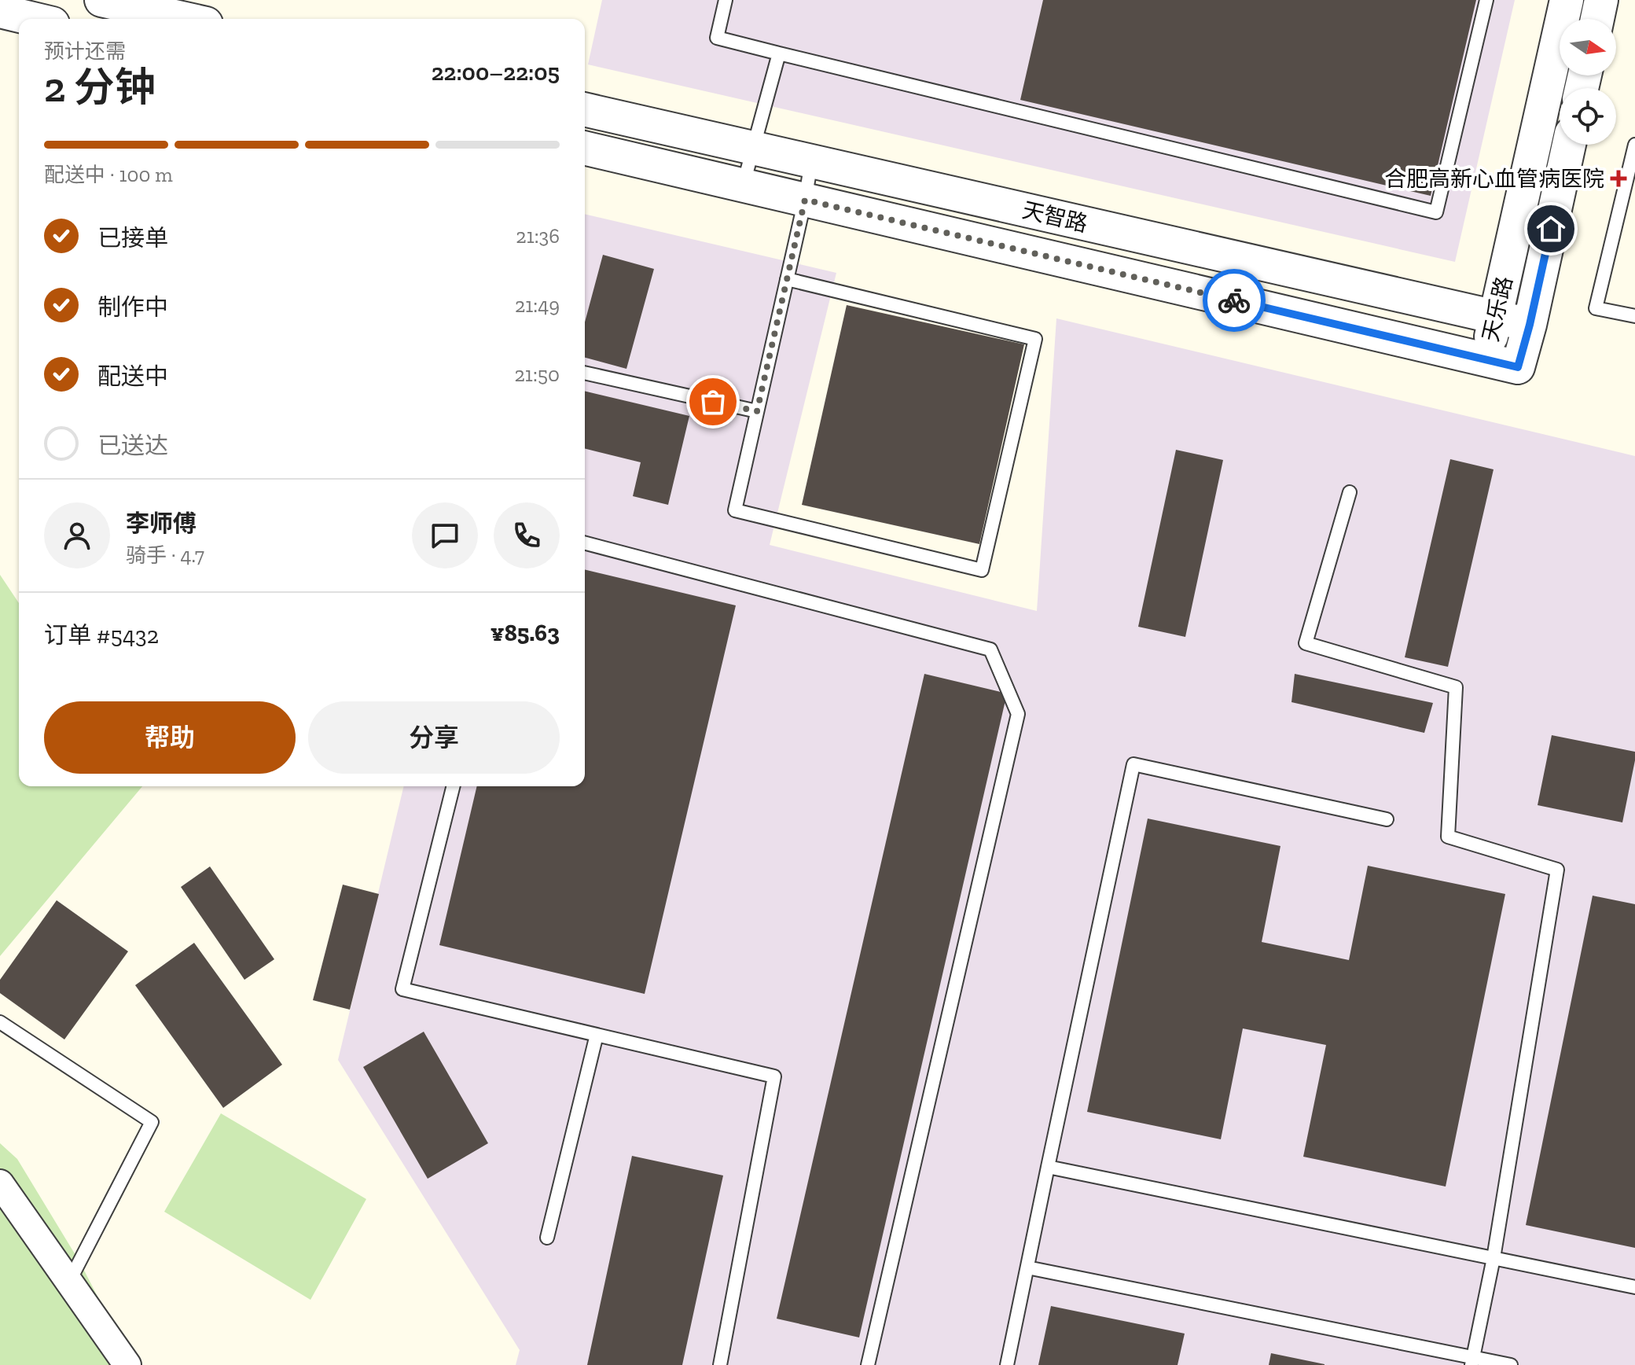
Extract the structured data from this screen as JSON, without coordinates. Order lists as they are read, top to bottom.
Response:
{
  "streets": {
    "street": ["天智路", "天乐路"]
  },
  "crossings": [
    ["天智路", "天乐路"]
  ],
  "places": {
    "health": ["合肥高新心血管病医院"]
  },
  "north": "right",
  "page": {
    "heading": ["2 分钟", "预计还需", "22:00–22:05"],
    "panel": [
      "李师傅",
      "骑手 · 4.7",
      "订单 #5432",
      "¥85.63"
    ],
    "bar": "配送中 · 100 m",
    "list": [
      ["已接单", "21:36"],
      ["制作中", "21:49"],
      ["配送中", "21:50"],
      "已送达"
    ],
    "buttons": ["帮助", "分享"]
  }
}
